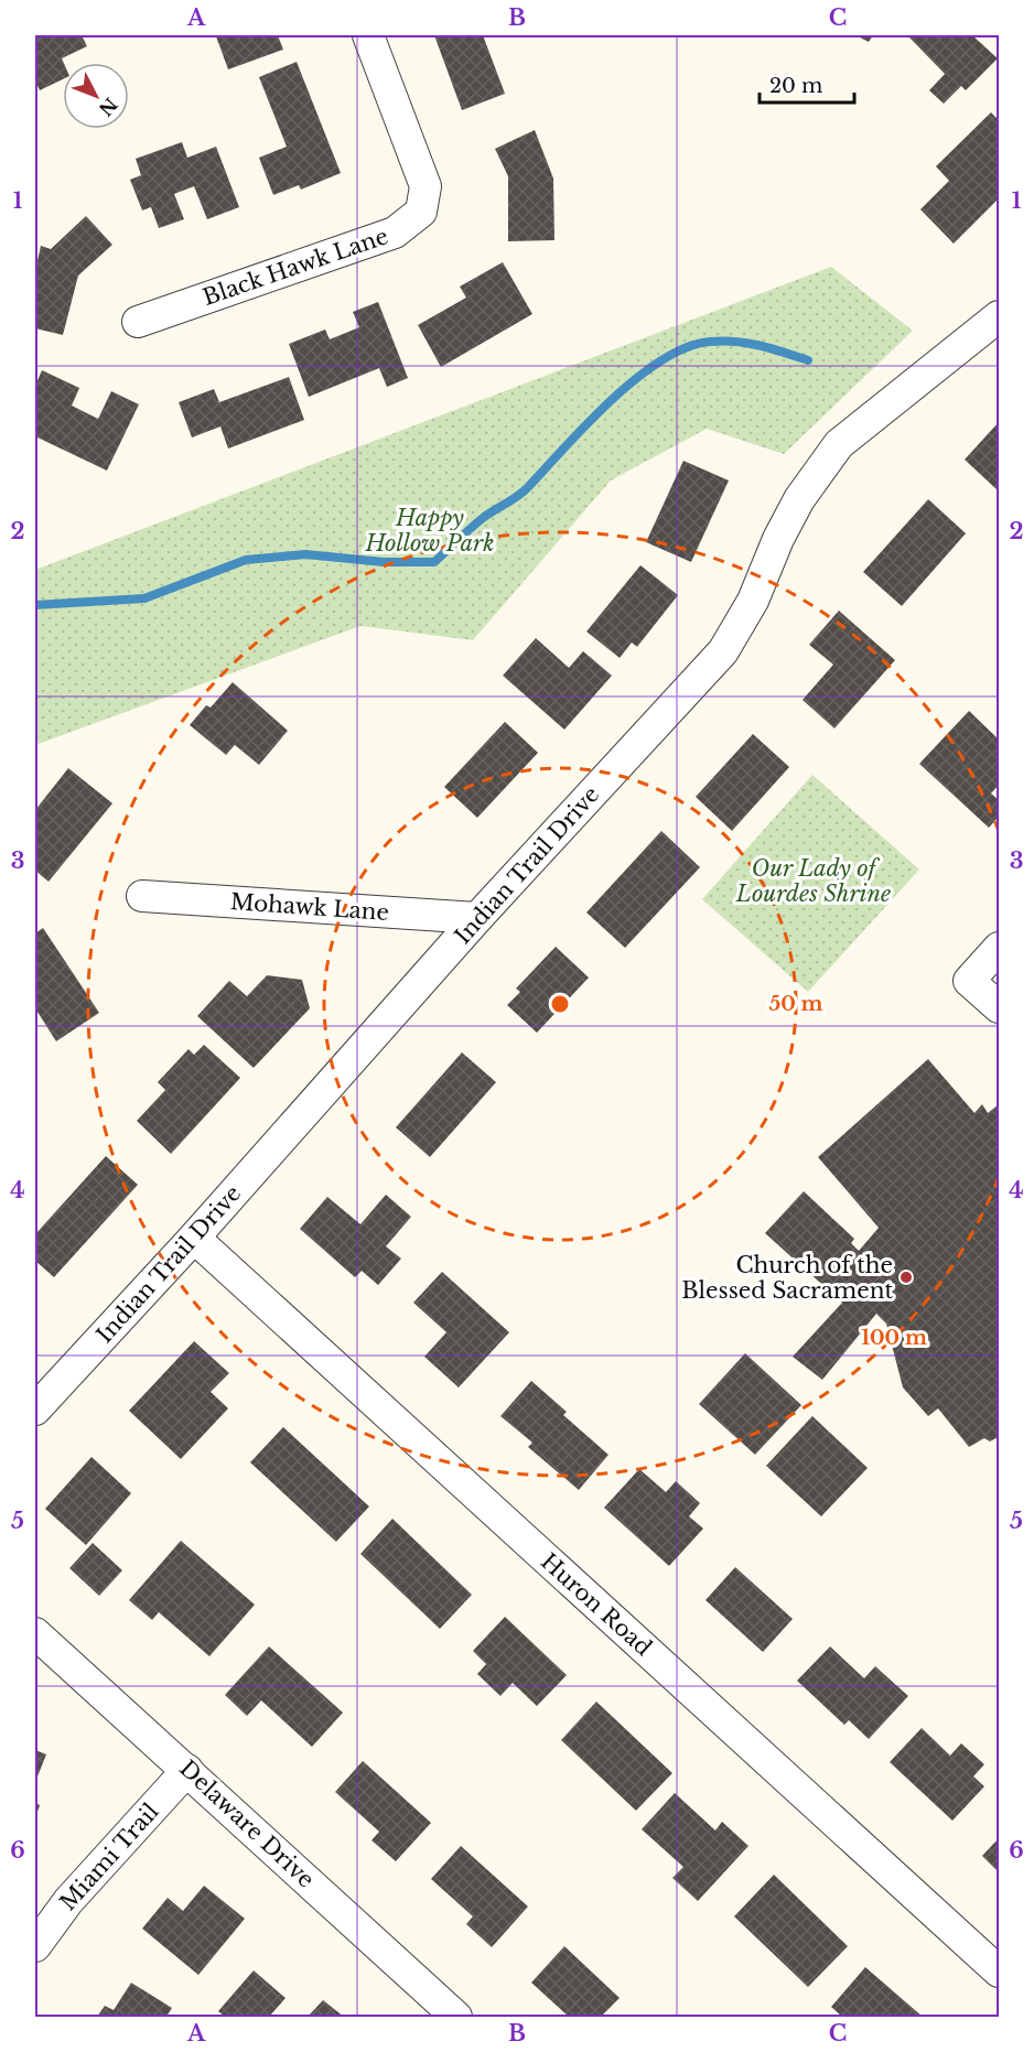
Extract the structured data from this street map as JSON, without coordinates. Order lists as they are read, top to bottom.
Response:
{
  "streets": {
    "street": [
      "Black Hawk Lane",
      "Indian Trail Drive",
      "Mohawk Lane",
      "Huron Road",
      "Delaware Drive",
      "Miami Trail"
    ]
  },
  "crossings": [
    ["Indian Trail Drive", "Mohawk Lane"],
    ["Indian Trail Drive", "Huron Road"],
    ["Delaware Drive", "Miami Trail"]
  ],
  "parks": ["Happy Hollow Park", "Our Lady of Lourdes Shrine"],
  "places": ["Church of the Blessed Sacrament"],
  "scale_bar": "20 m",
  "north": "bottom right",
  "grid": {
    "columns": ["A", "B", "C"],
    "rows": [
      "1",
      "2",
      "3",
      "4",
      "5",
      "6"
    ]
  },
  "rings": ["50 m", "100 m"]
}
